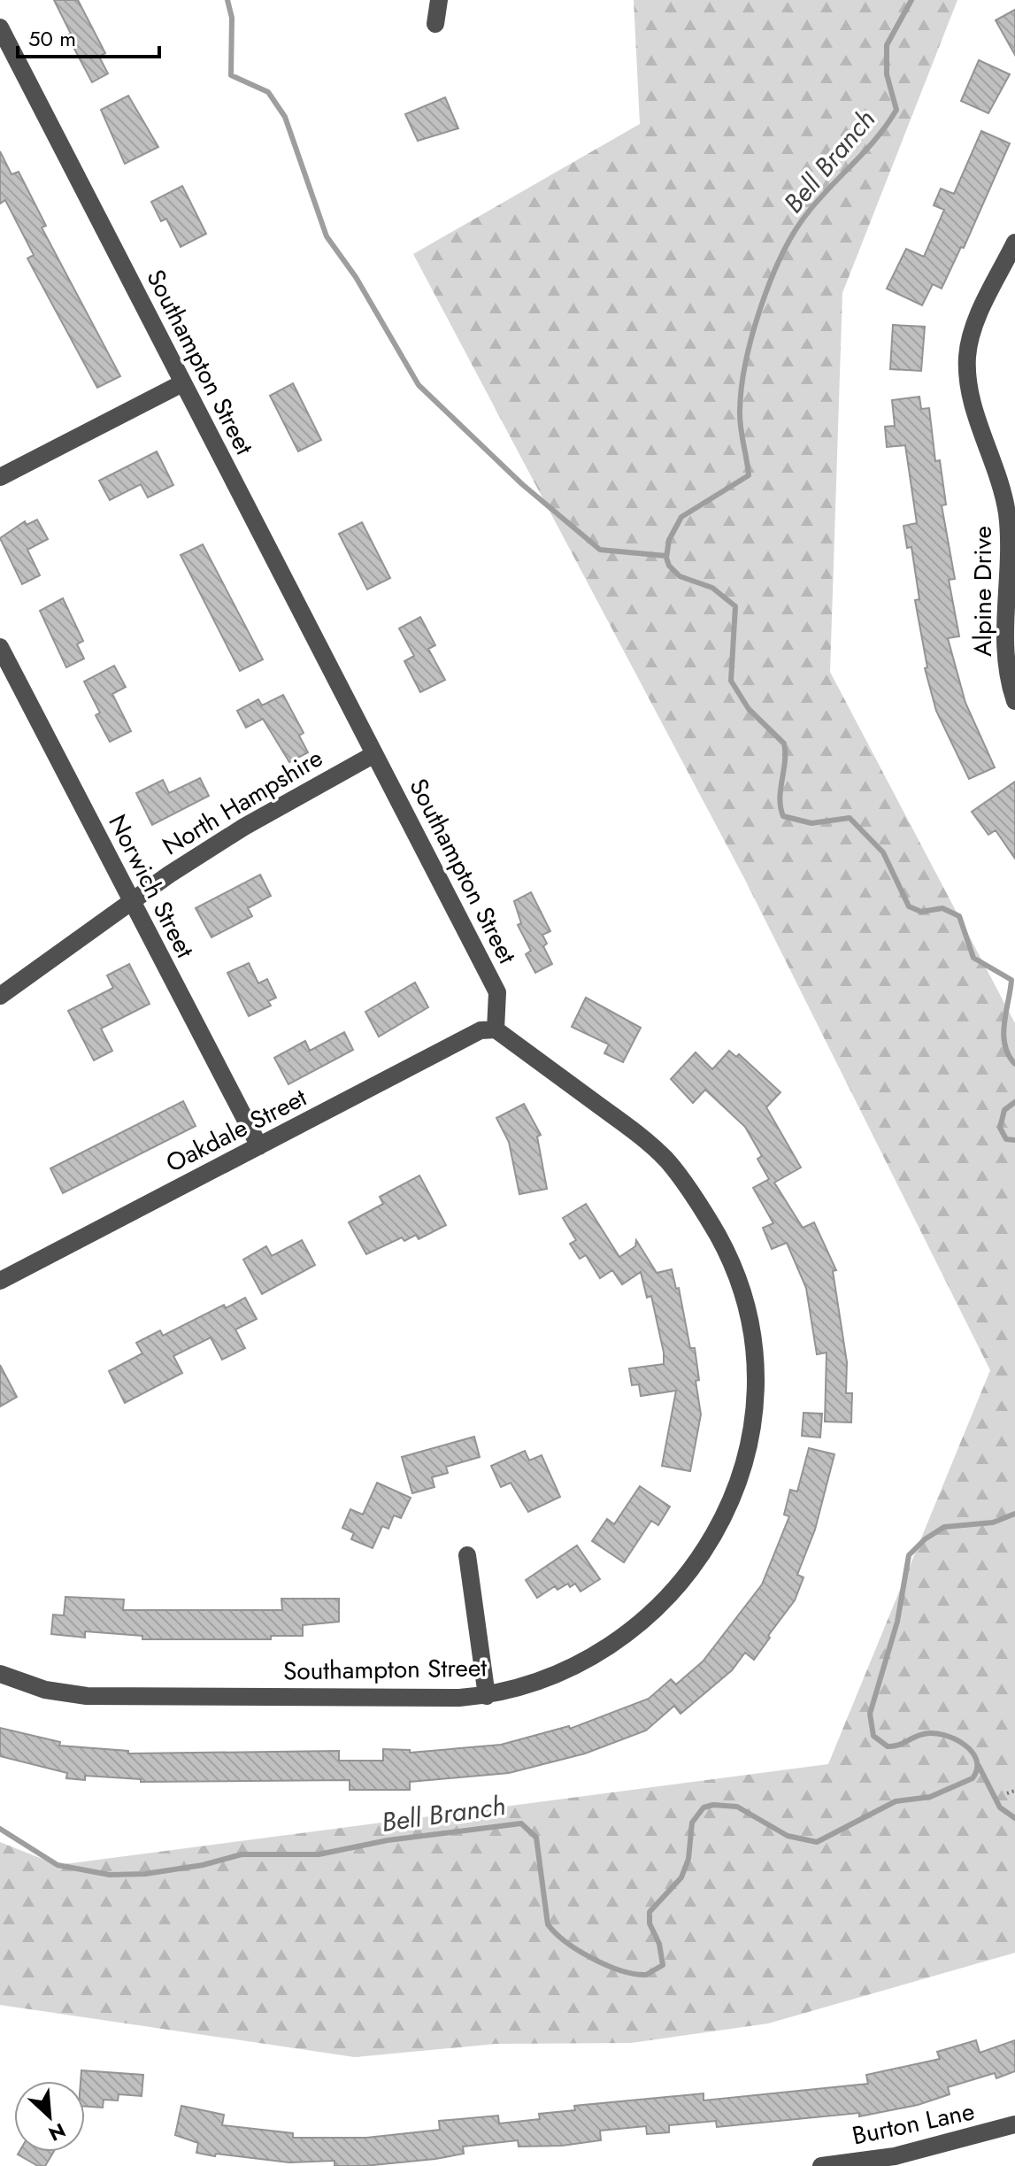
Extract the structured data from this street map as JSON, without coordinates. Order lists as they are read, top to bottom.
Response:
{
  "streets": {
    "street": [
      "Southampton Street",
      "Alpine Drive",
      "North Hampshire",
      "Norwich Street",
      "Oakdale Street",
      "Burton Lane"
    ]
  },
  "crossings": [
    ["Southampton Street", "North Hampshire"],
    ["Southampton Street", "Oakdale Street"],
    ["North Hampshire", "Norwich Street"],
    ["Norwich Street", "Oakdale Street"]
  ],
  "water": ["Bell Branch"],
  "scale_bar": "50 m",
  "north": "bottom right"
}
